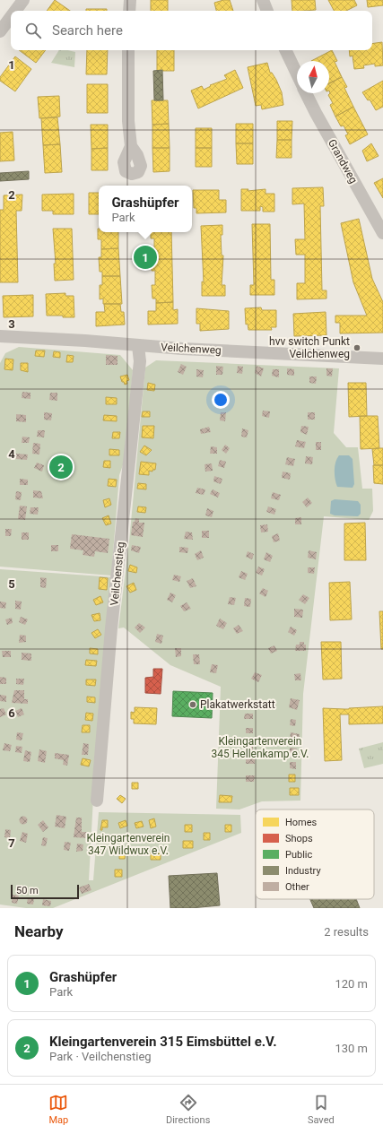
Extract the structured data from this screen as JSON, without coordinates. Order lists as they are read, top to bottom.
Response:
{
  "streets": {
    "street": ["Grandweg", "Veilchenweg", "Veilchenstieg"]
  },
  "crossings": [
    ["Veilchenweg", "Veilchenstieg"]
  ],
  "parks": ["Kleingartenverein 345 Hellenkamp e.V.", "Kleingartenverein 347 Wildwux e.V."],
  "places": ["hvv switch Punkt Veilchenweg", "Plakatwerkstatt"],
  "legend": [
    "Homes",
    "Shops",
    "Public",
    "Industry",
    "Other"
  ],
  "scale_bar": "50 m",
  "north": "top",
  "page": {
    "search": "Search here",
    "popup": ["Grashüpfer", "Park"],
    "pins": ["1", "2"],
    "scale": "50 m",
    "heading": ["Nearby", "2 results"],
    "list": [
      {
        "mark": "1",
        "name": "Grashüpfer",
        "note": "Park",
        "value": "120 m"
      },
      {
        "mark": "2",
        "name": "Kleingartenverein 315 Eimsbüttel e.V.",
        "note": "Park · Veilchenstieg",
        "value": "130 m"
      }
    ],
    "nav": ["Map", "Directions", "Saved"]
  },
  "grid": {
    "rows": [
      "1",
      "2",
      "3",
      "4",
      "5",
      "6",
      "7"
    ]
  }
}
